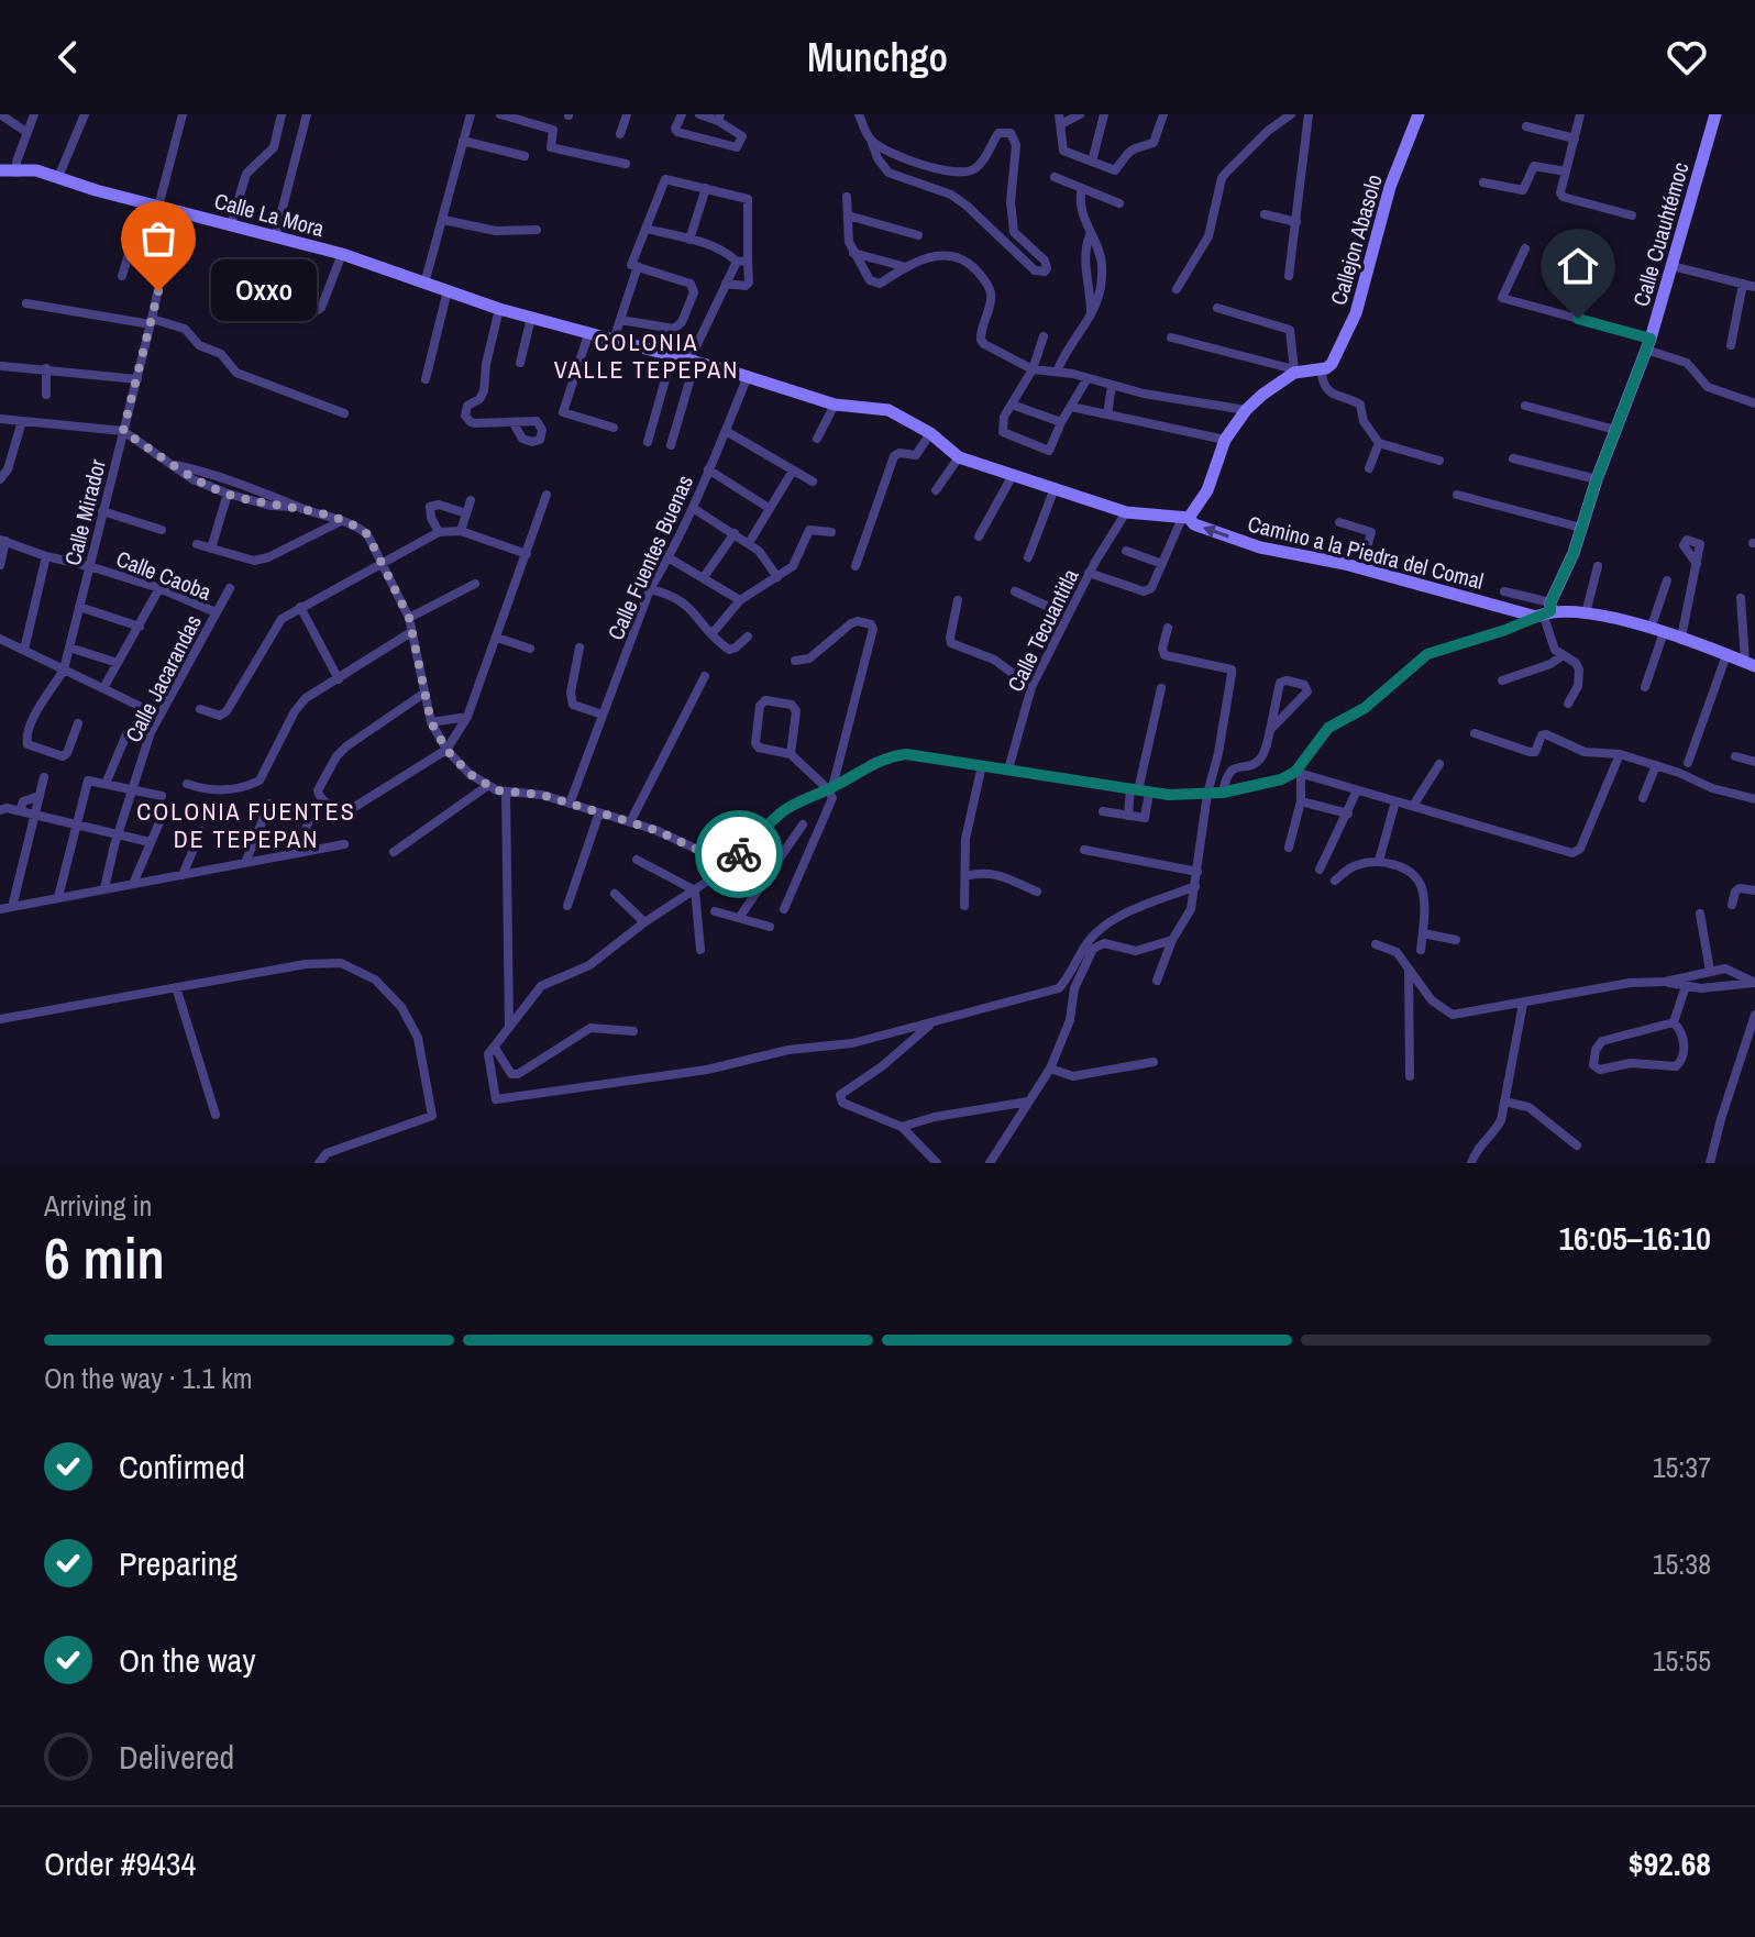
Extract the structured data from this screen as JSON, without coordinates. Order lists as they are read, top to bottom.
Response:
{
  "streets": {
    "street": [
      "Calle La Mora",
      "Calle Cuauhtémoc",
      "Callejon Abasolo",
      "Calle Mirador",
      "Camino a la Piedra del Comal",
      "Calle Fuentes Buenas",
      "Calle Caoba",
      "Calle Tecuantitla",
      "Calle Jacarandas"
    ]
  },
  "crossings": [
    ["Calle La Mora", "Calle Mirador"],
    ["Calle La Mora", "Camino a la Piedra del Comal"],
    ["Calle La Mora", "Calle Fuentes Buenas"],
    ["Calle Cuauhtémoc", "Camino a la Piedra del Comal"],
    ["Calle Mirador", "Calle Caoba"],
    ["Camino a la Piedra del Comal", "Calle Tecuantitla"],
    ["Calle Caoba", "Calle Jacarandas"]
  ],
  "districts": ["COLONIA VALLE TEPEPAN", "COLONIA FUENTES DE TEPEPAN"],
  "places": ["Oxxo"],
  "page": {
    "header": "Munchgo",
    "bubble": "Oxxo",
    "heading": ["6 min", "Arriving in", "16:05–16:10"],
    "panel": ["Order #9434", "$92.68"],
    "bar": "On the way · 1.1 km",
    "list": [
      ["Confirmed", "15:37"],
      ["Preparing", "15:38"],
      ["On the way", "15:55"],
      "Delivered"
    ]
  }
}
